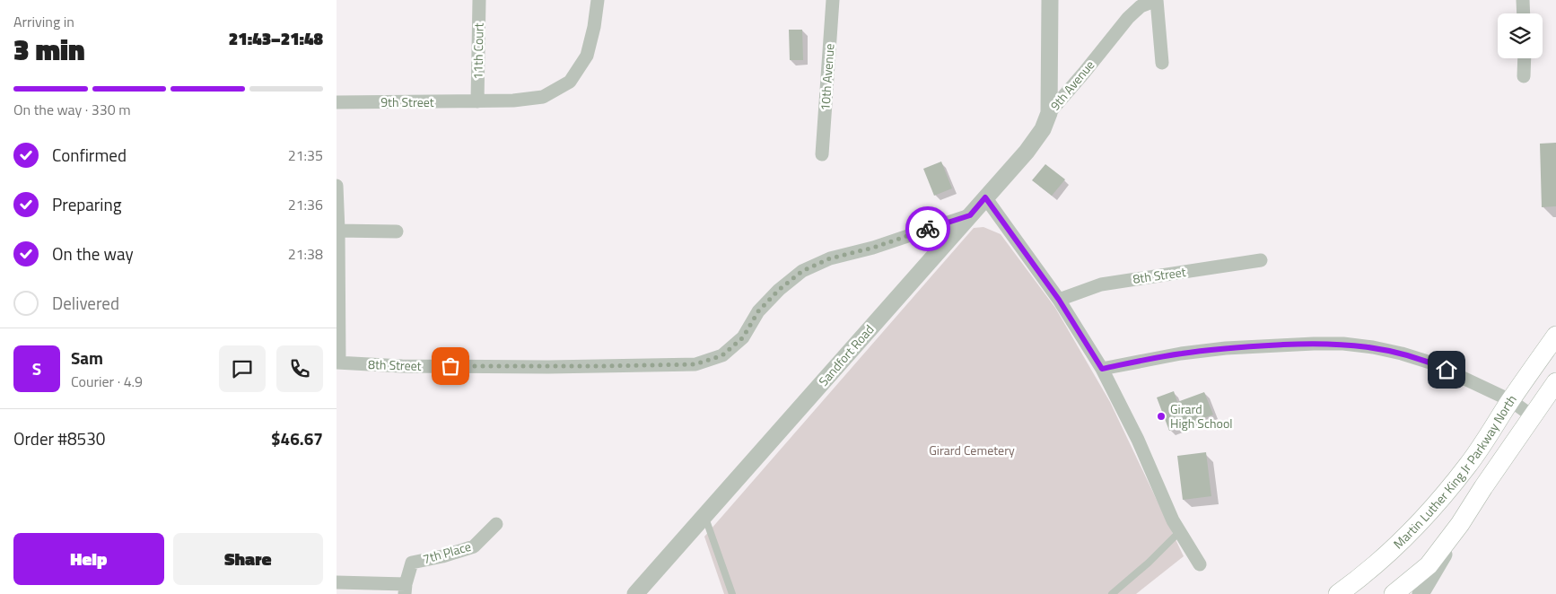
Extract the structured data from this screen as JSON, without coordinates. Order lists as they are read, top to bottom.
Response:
{
  "streets": {
    "main road": ["Martin Luther King Jr Parkway North"],
    "street": [
      "11th Court",
      "10th Avenue",
      "9th Avenue",
      "9th Street",
      "8th Street",
      "Sandfort Road",
      "7th Place"
    ]
  },
  "crossings": [
    ["11th Court", "9th Street"],
    ["9th Avenue", "Sandfort Road"],
    ["8th Street", "Sandfort Road"]
  ],
  "parks": ["Girard Cemetery"],
  "places": ["Girard High School"],
  "page": {
    "heading": ["3 min", "Arriving in", "21:43–21:48"],
    "panel": [
      "Sam",
      "Courier · 4.9",
      "Order #8530",
      "$46.67"
    ],
    "bar": "On the way · 330 m",
    "list": [
      ["Confirmed", "21:35"],
      ["Preparing", "21:36"],
      ["On the way", "21:38"],
      "Delivered"
    ],
    "round": "S",
    "buttons": ["Help", "Share"]
  }
}
